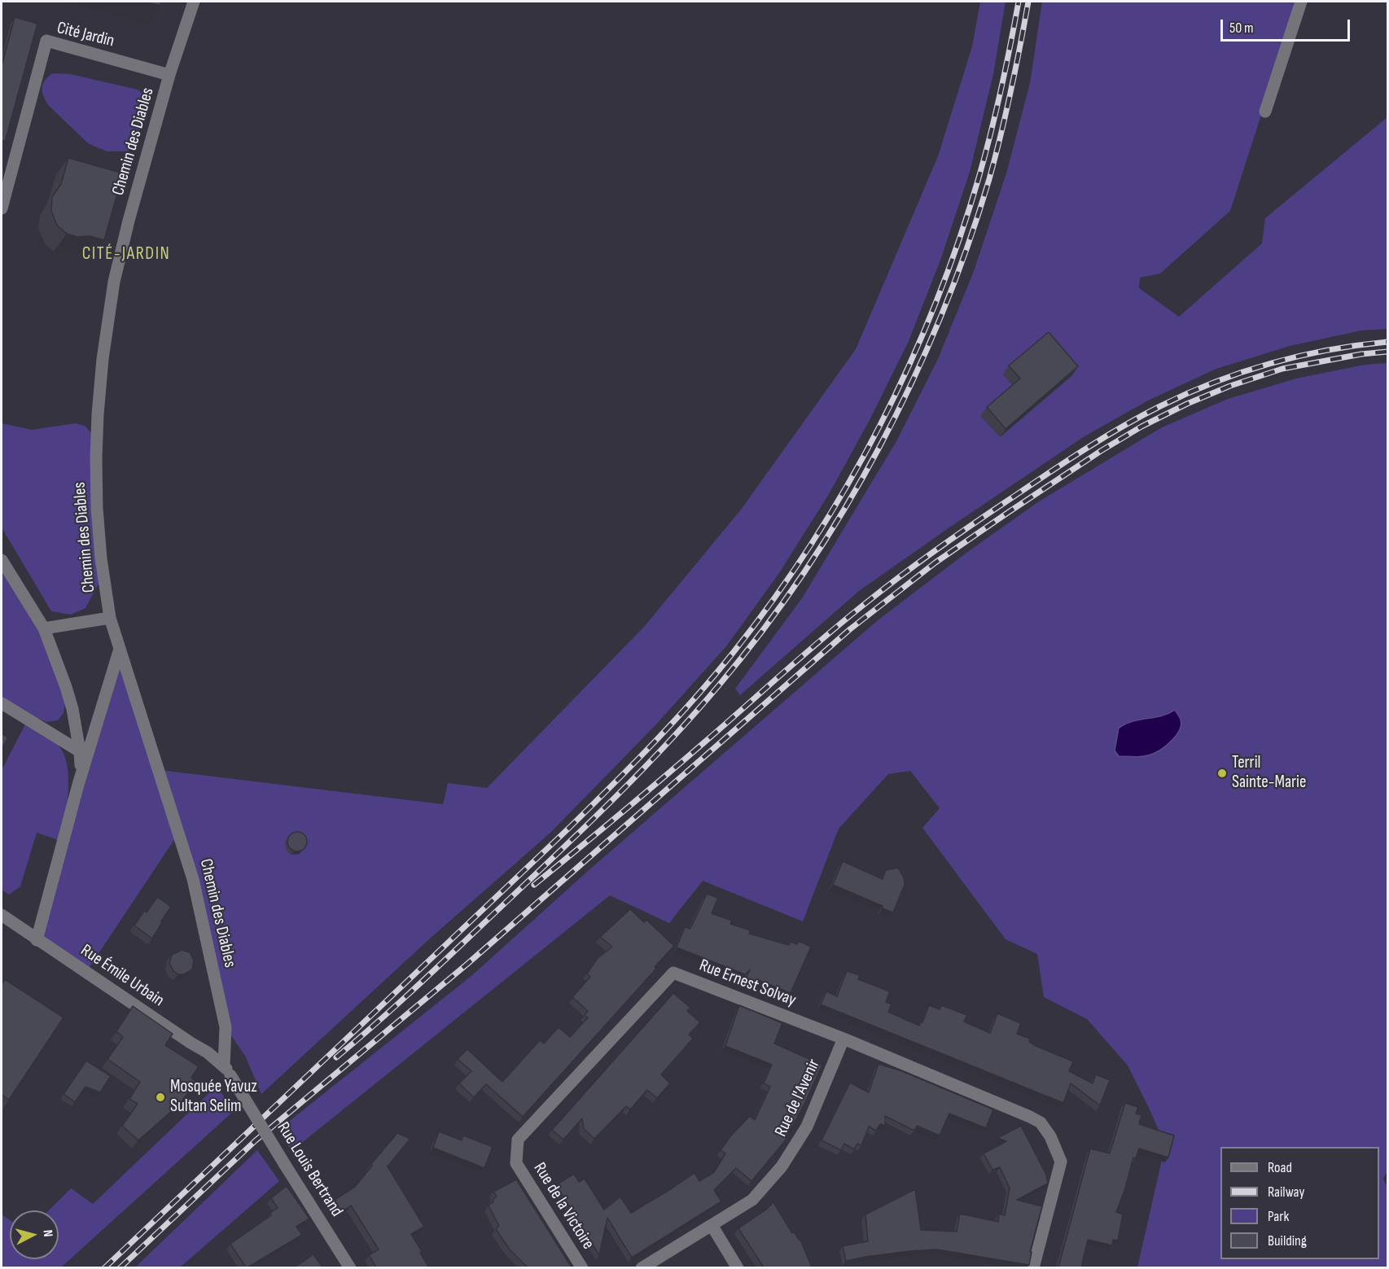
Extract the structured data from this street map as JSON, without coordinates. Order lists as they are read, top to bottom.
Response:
{
  "streets": {
    "street": [
      "Cité Jardin",
      "Chemin des Diables",
      "Rue Émile Urbain",
      "Rue Ernest Solvay",
      "Rue de l'Avenir",
      "Rue Louis Bertrand",
      "Rue de la Victoire"
    ]
  },
  "crossings": [
    ["Cité Jardin", "Chemin des Diables"],
    ["Chemin des Diables", "Rue Émile Urbain"],
    ["Chemin des Diables", "Rue Louis Bertrand"],
    ["Rue Émile Urbain", "Rue Louis Bertrand"],
    ["Rue Ernest Solvay", "Rue de l'Avenir"],
    ["Rue Ernest Solvay", "Rue de la Victoire"]
  ],
  "districts": ["CITÉ-JARDIN"],
  "places": ["Terril Sainte-Marie", "Mosquée Yavuz Sultan Selim"],
  "legend": [
    "Road",
    "Railway",
    "Park",
    "Building"
  ],
  "scale_bar": "50 m",
  "north": "right"
}
